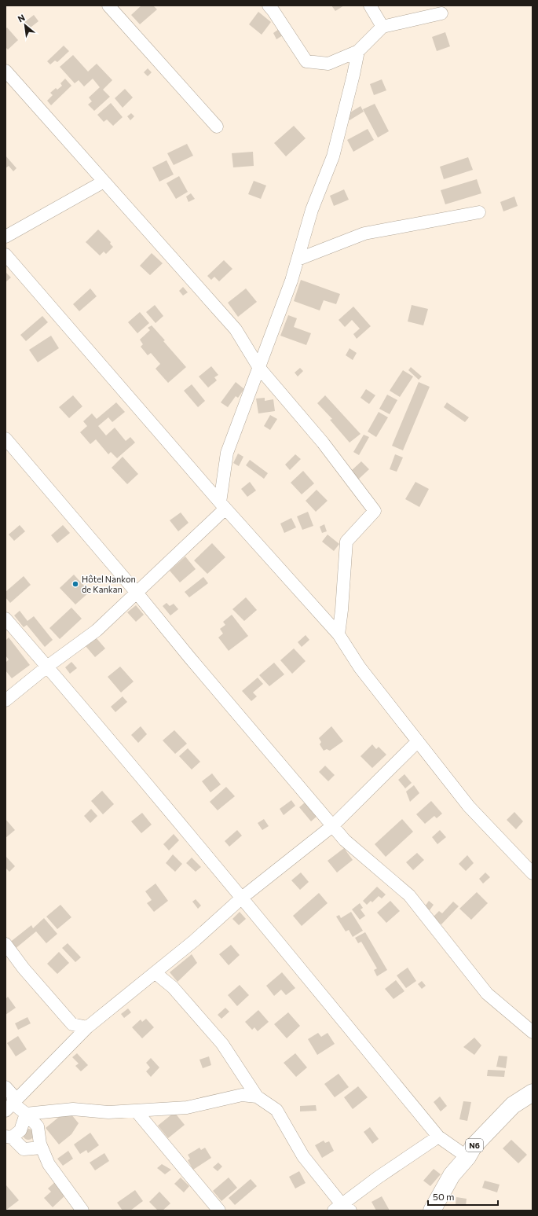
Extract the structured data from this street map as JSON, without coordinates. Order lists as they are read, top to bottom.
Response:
{
  "streets": {
    "highway": ["N6"]
  },
  "places": ["Hôtel Nankon de Kankan"],
  "scale_bar": "50 m",
  "north": "top left"
}
